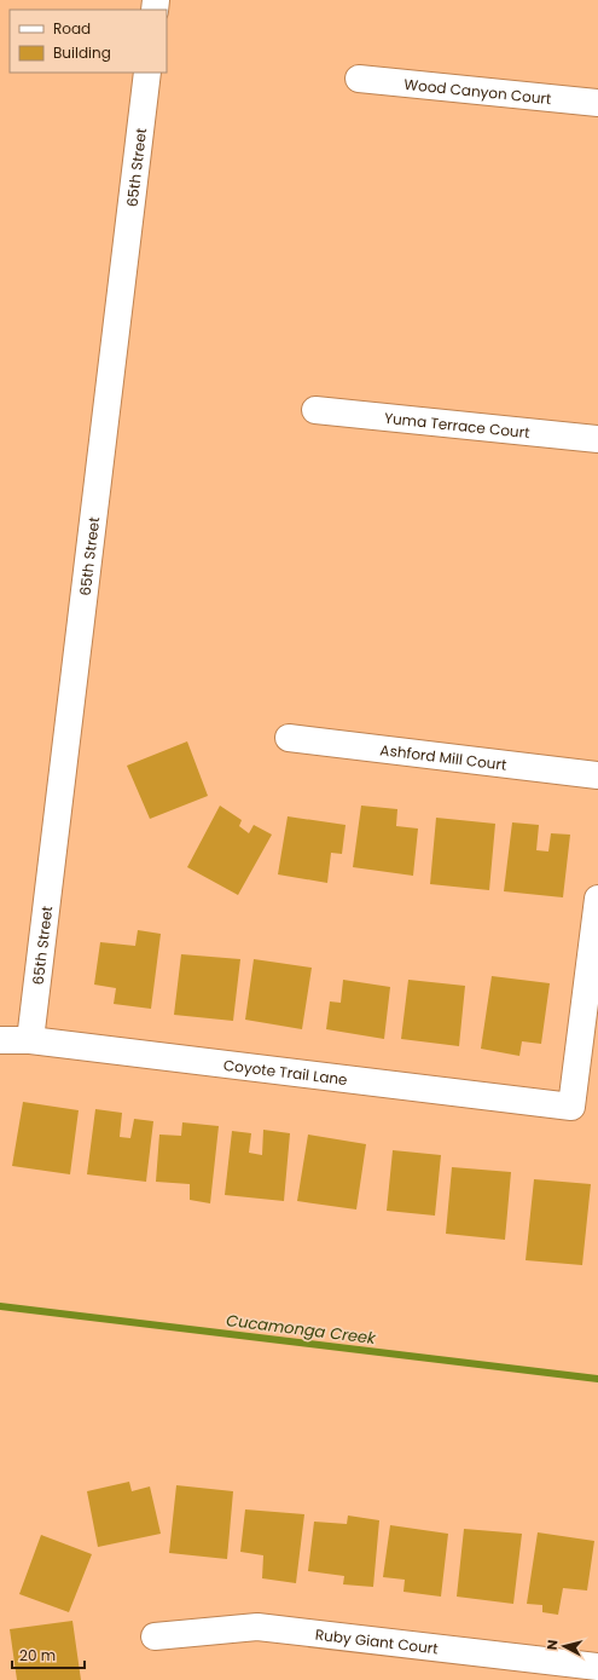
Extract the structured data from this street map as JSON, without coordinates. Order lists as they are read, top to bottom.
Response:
{
  "streets": {
    "street": [
      "Wood Canyon Court",
      "65th Street",
      "Yuma Terrace Court",
      "Ashford Mill Court",
      "Coyote Trail Lane",
      "Ruby Giant Court"
    ]
  },
  "crossings": [
    ["65th Street", "Coyote Trail Lane"]
  ],
  "water": ["Cucamonga Creek"],
  "legend": ["Road", "Building"],
  "scale_bar": "20 m",
  "north": "left"
}
